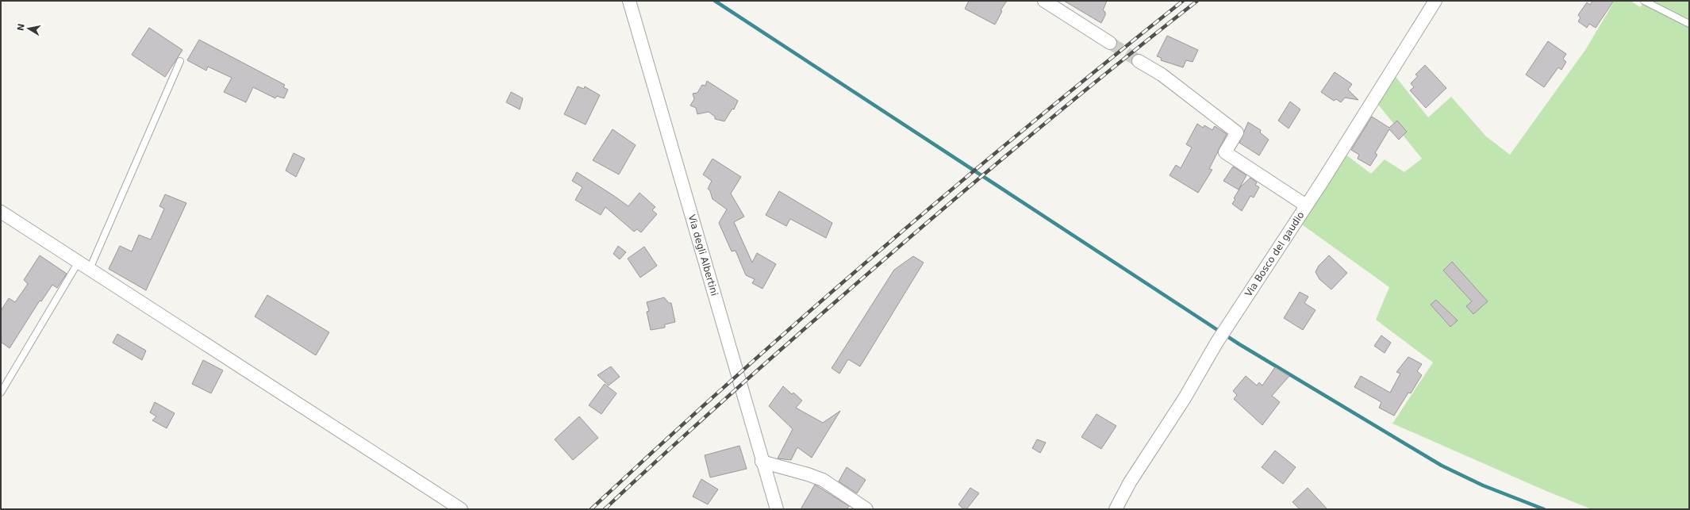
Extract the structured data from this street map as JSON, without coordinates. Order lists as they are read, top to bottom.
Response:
{
  "streets": {
    "street": ["Via Bosco del gaudio", "Via degli Albertini"]
  },
  "north": "left"
}
